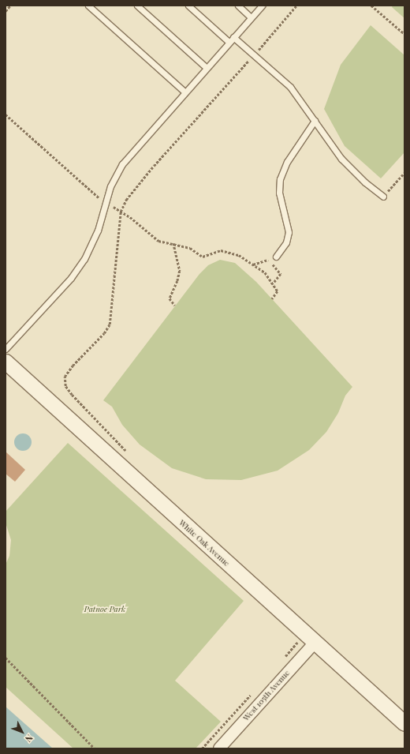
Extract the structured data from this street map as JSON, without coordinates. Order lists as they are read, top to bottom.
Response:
{
  "streets": {
    "street": ["White Oak Avenue", "West 105th Avenue"]
  },
  "crossings": [
    ["White Oak Avenue", "West 105th Avenue"]
  ],
  "parks": ["Patnoe Park"],
  "north": "bottom right"
}
